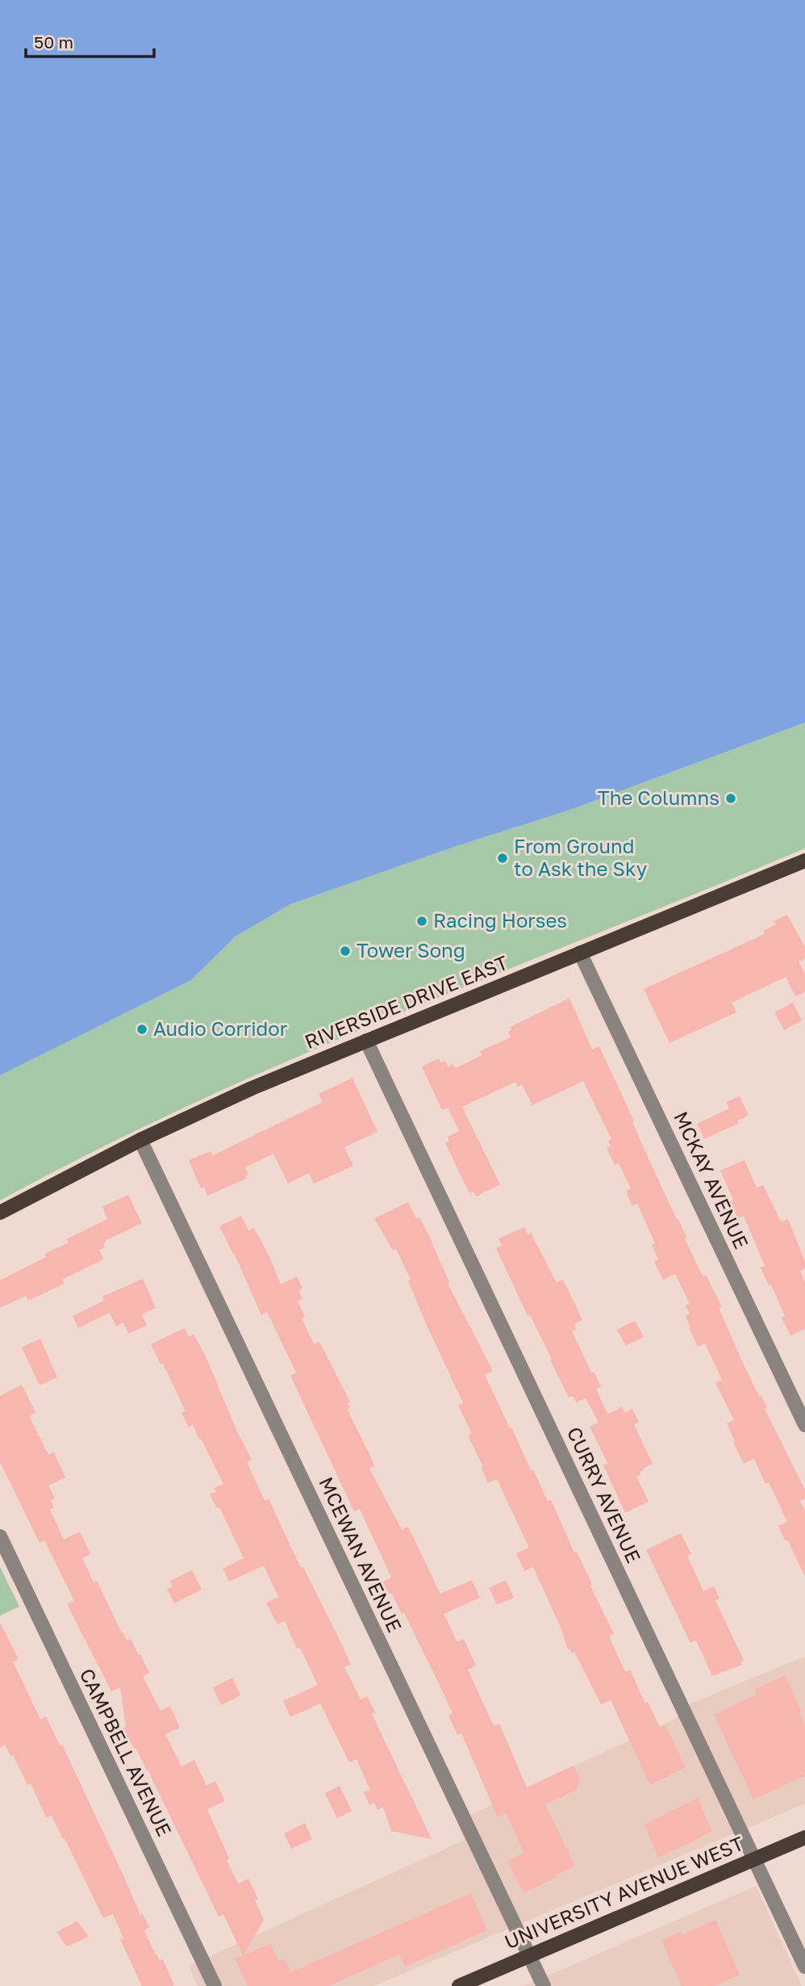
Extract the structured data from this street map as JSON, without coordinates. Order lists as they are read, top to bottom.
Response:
{
  "streets": {
    "main road": ["RIVERSIDE DRIVE EAST", "UNIVERSITY AVENUE WEST"],
    "street": [
      "MCKAY AVENUE",
      "CURRY AVENUE",
      "MCEWAN AVENUE",
      "CAMPBELL AVENUE"
    ]
  },
  "crossings": [
    ["RIVERSIDE DRIVE EAST", "MCKAY AVENUE"],
    ["RIVERSIDE DRIVE EAST", "CURRY AVENUE"],
    ["RIVERSIDE DRIVE EAST", "MCEWAN AVENUE"],
    ["CURRY AVENUE", "UNIVERSITY AVENUE WEST"],
    ["MCEWAN AVENUE", "UNIVERSITY AVENUE WEST"]
  ],
  "places": [
    "The Columns",
    "From Ground to Ask the Sky",
    "Racing Horses",
    "Tower Song",
    "Audio Corridor"
  ],
  "scale_bar": "50 m"
}
